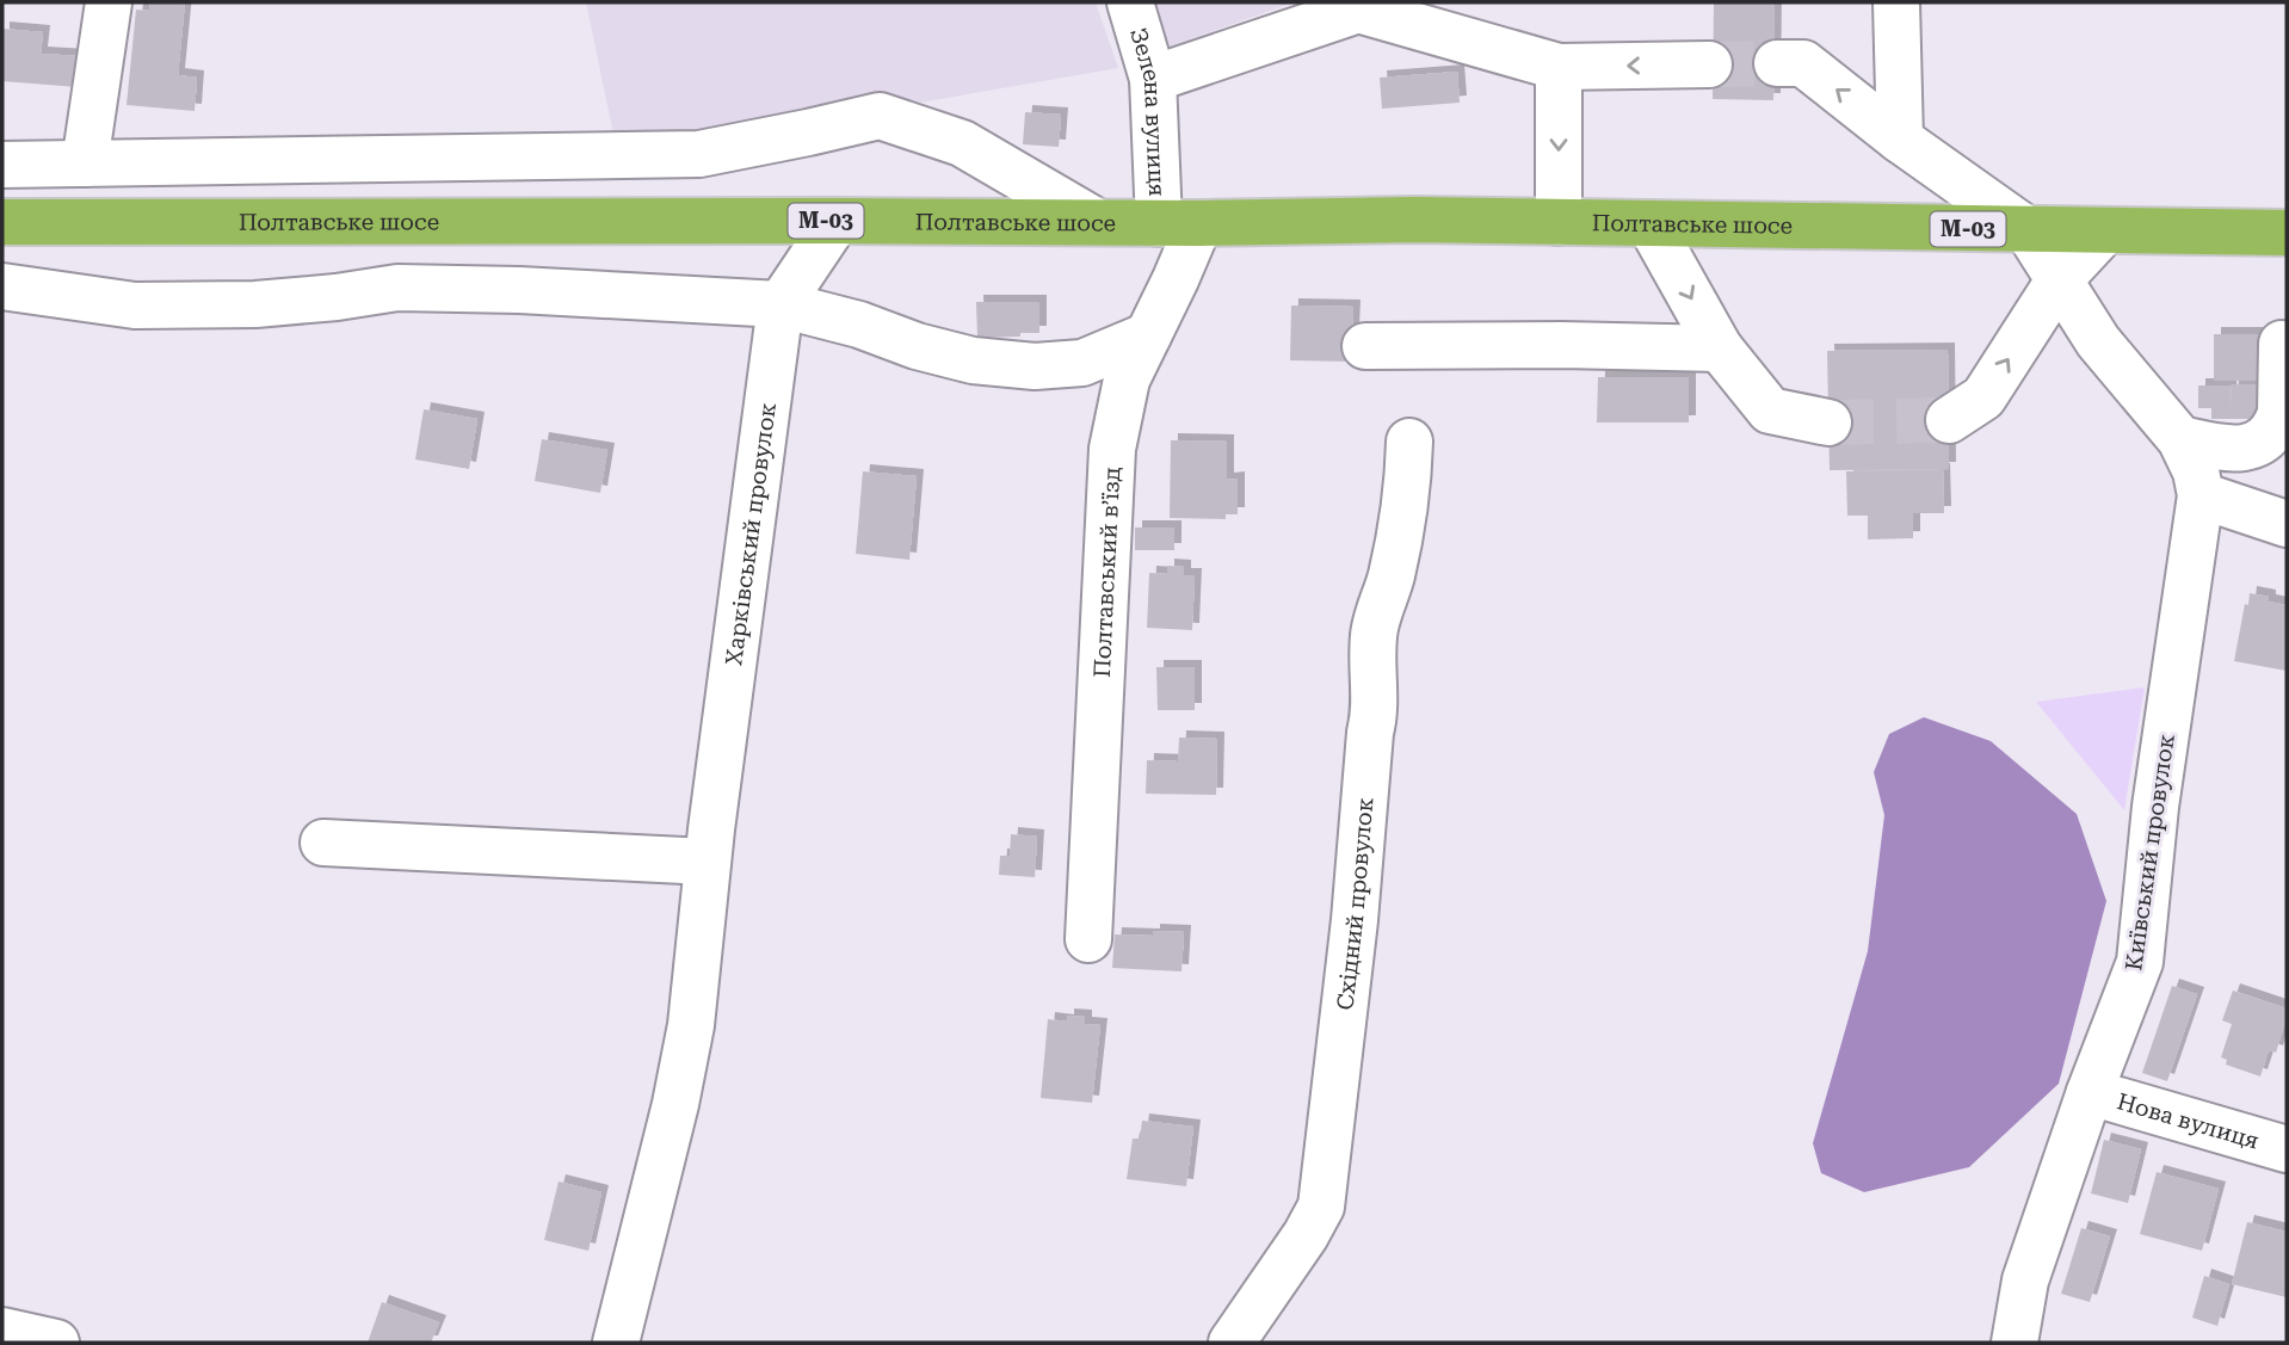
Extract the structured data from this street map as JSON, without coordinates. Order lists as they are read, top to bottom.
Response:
{
  "streets": {
    "highway": ["М-03", "Полтавське шосе"],
    "street": [
      "Зелена вулиця",
      "Харківський провулок",
      "Полтавський в’їзд",
      "Київський провулок",
      "Східний провулок",
      "Нова вулиця"
    ]
  },
  "crossings": [
    ["Зелена вулиця", "Полтавське шосе"],
    ["Зелена вулиця", "Полтавський в’їзд"],
    ["Полтавське шосе", "Харківський провулок"],
    ["Полтавське шосе", "Полтавський в’їзд"],
    ["Київський провулок", "Нова вулиця"]
  ]
}
